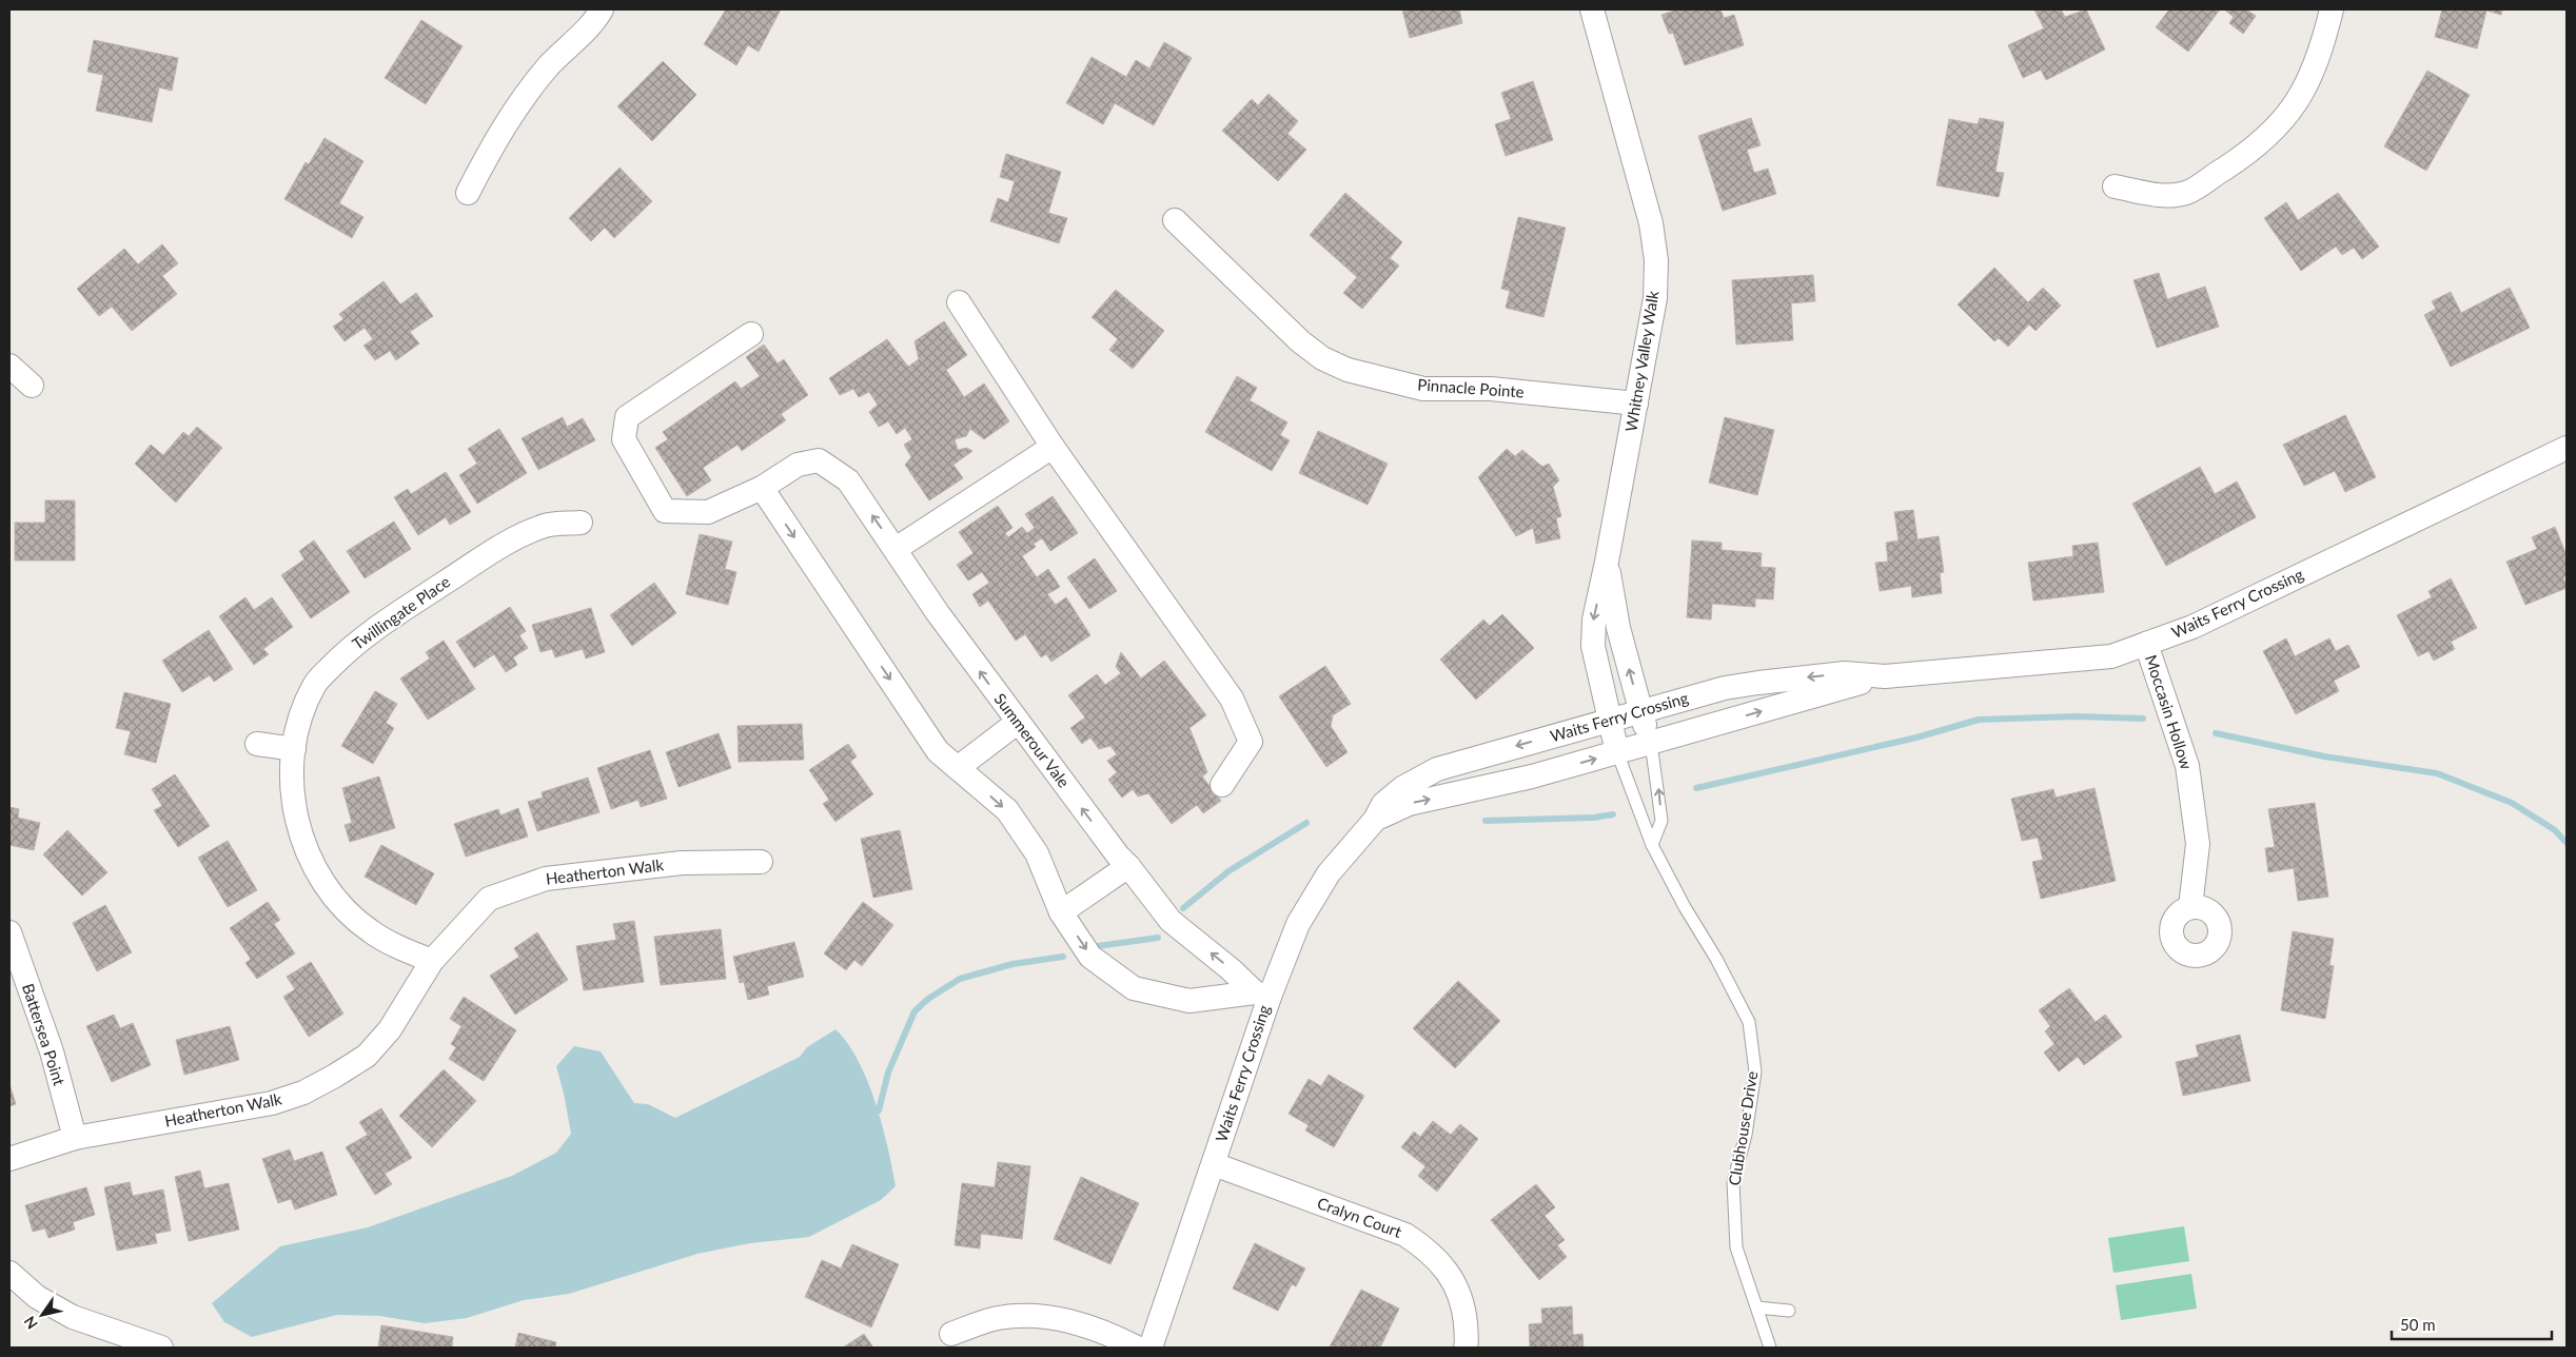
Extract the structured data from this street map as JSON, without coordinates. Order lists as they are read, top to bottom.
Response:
{
  "streets": {
    "street": [
      "Whitney Valley Walk",
      "Pinnacle Pointe",
      "Waits Ferry Crossing",
      "Twillingate Place",
      "Moccasin Hollow",
      "Summerour Vale",
      "Heatherton Walk",
      "Battersea Point",
      "Cralyn Court"
    ],
    "lane": ["Clubhouse Drive"]
  },
  "crossings": [
    ["Whitney Valley Walk", "Pinnacle Pointe"],
    ["Whitney Valley Walk", "Waits Ferry Crossing"],
    ["Whitney Valley Walk", "Clubhouse Drive"],
    ["Waits Ferry Crossing", "Moccasin Hollow"],
    ["Waits Ferry Crossing", "Summerour Vale"],
    ["Waits Ferry Crossing", "Clubhouse Drive"],
    ["Waits Ferry Crossing", "Cralyn Court"],
    ["Twillingate Place", "Heatherton Walk"],
    ["Heatherton Walk", "Battersea Point"]
  ],
  "scale_bar": "50 m",
  "north": "bottom left"
}
